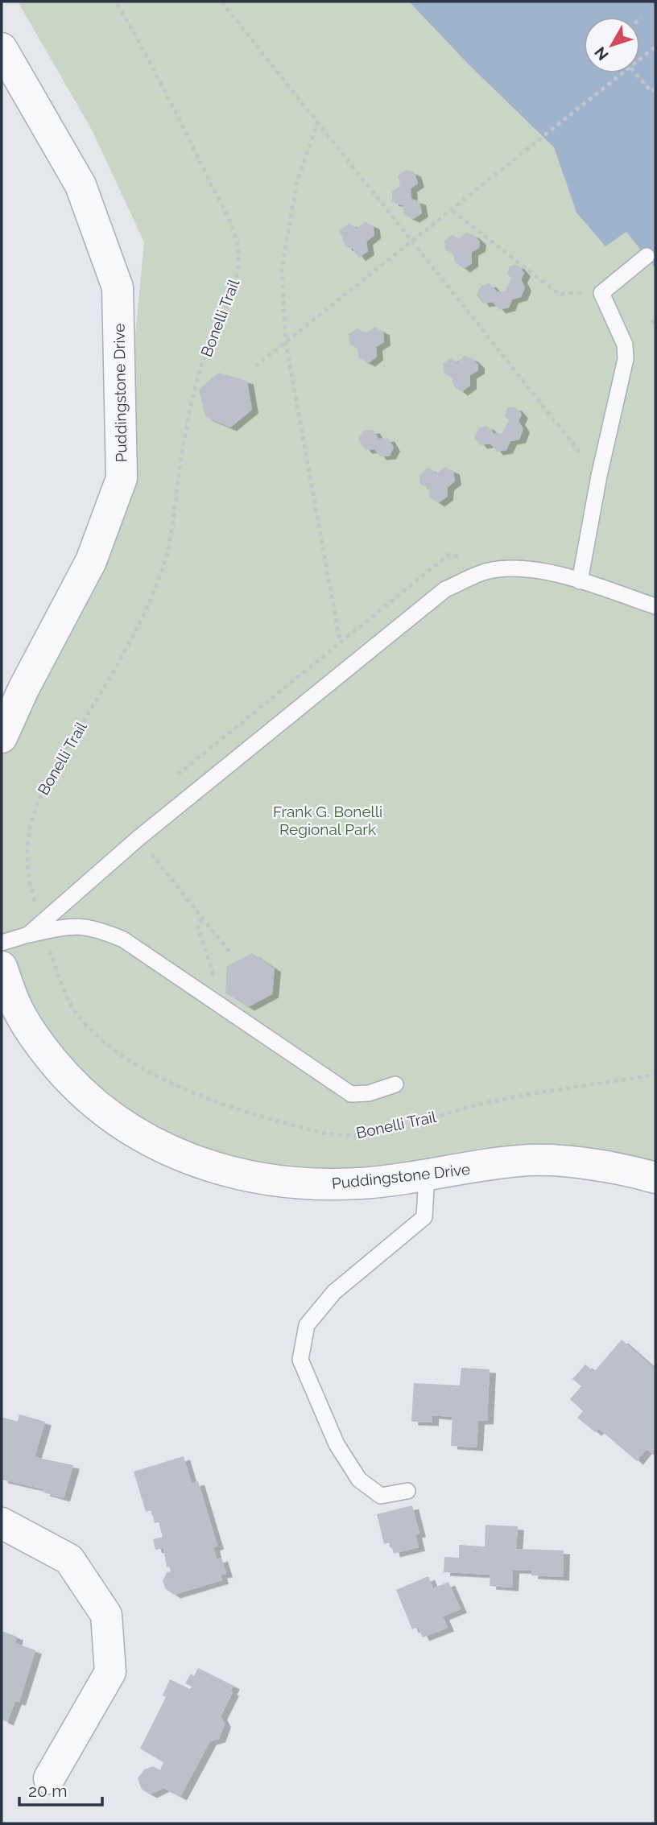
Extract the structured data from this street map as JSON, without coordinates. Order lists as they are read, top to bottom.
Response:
{
  "streets": {
    "street": ["Puddingstone Drive"],
    "path": ["Bonelli Trail"]
  },
  "parks": ["Frank G. Bonelli Regional Park"],
  "scale_bar": "20 m",
  "north": "bottom left"
}
